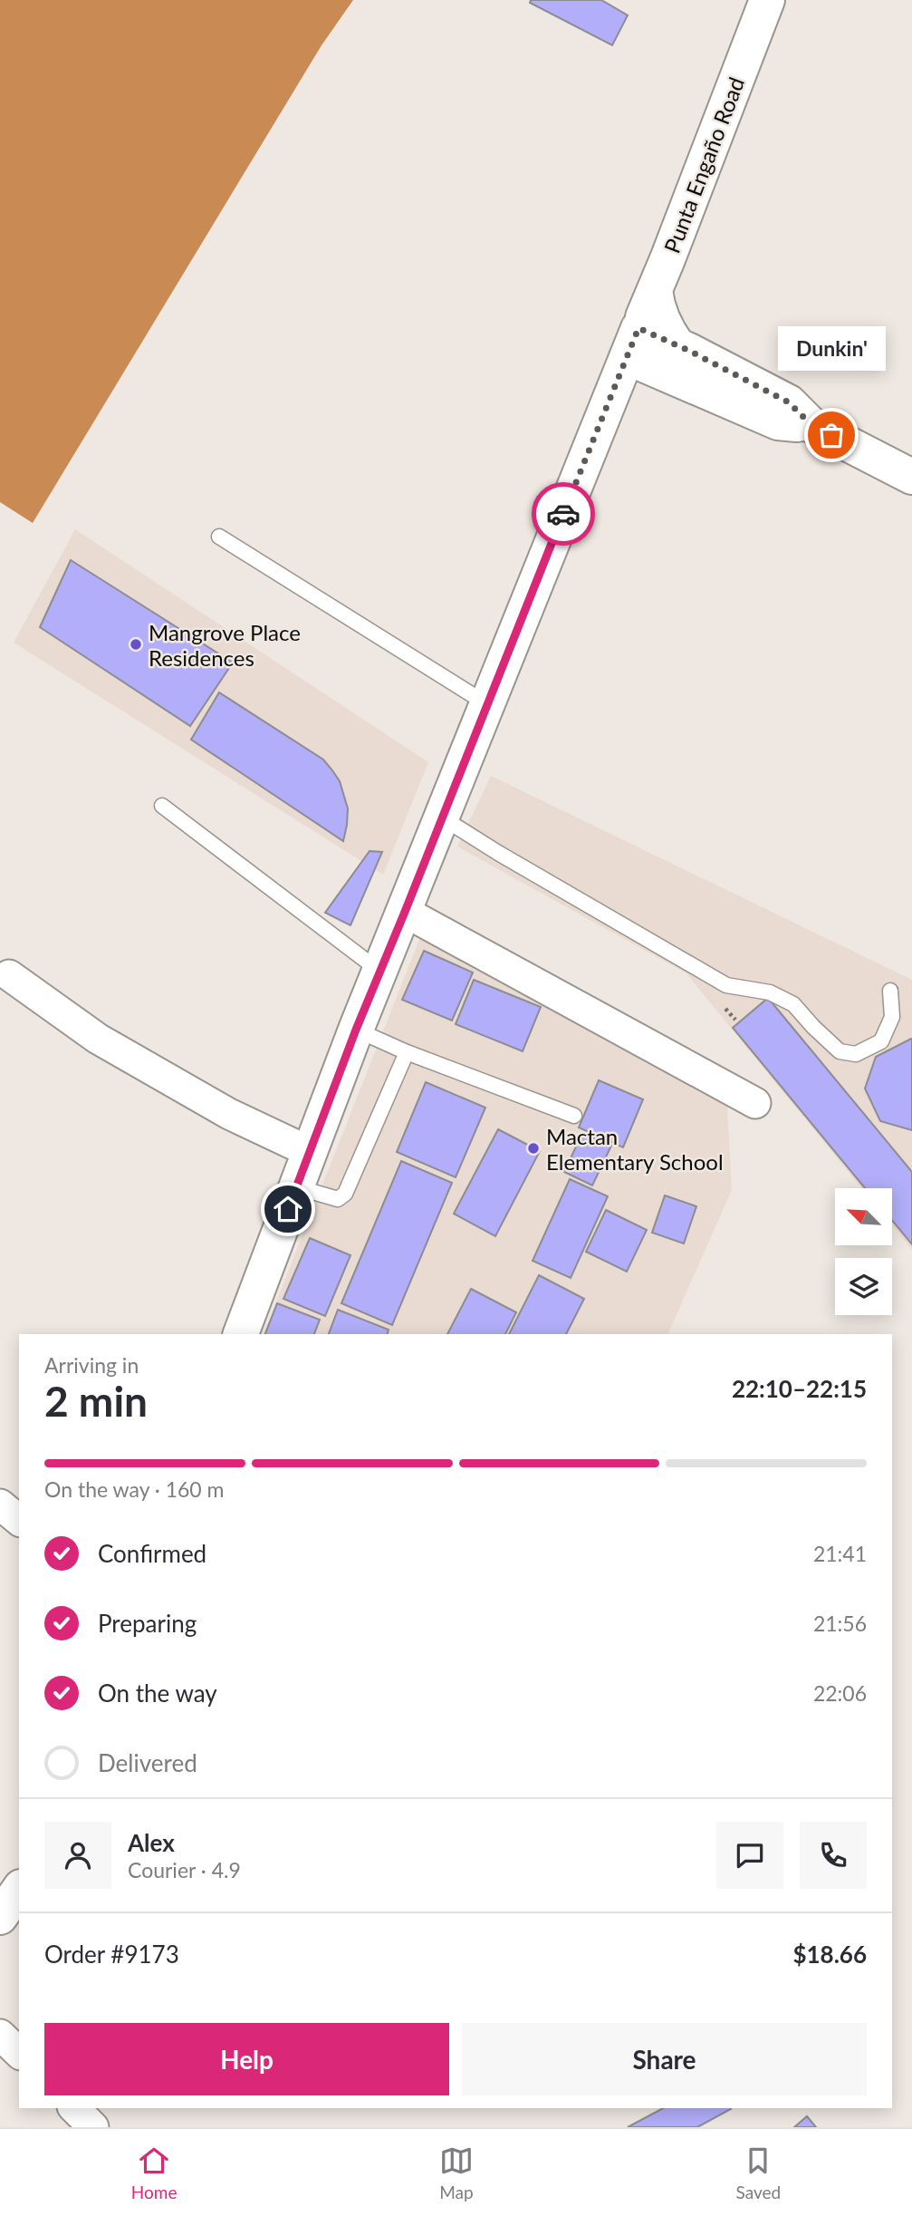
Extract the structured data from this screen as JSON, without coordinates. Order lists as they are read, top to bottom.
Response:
{
  "streets": {
    "main road": ["Punta Engaño Road"]
  },
  "places": ["Dunkin'", "Mangrove Place Residences", "Mactan Elementary School"],
  "north": "top left",
  "page": {
    "bubble": "Dunkin'",
    "heading": ["2 min", "Arriving in", "22:10–22:15"],
    "panel": [
      "Alex",
      "Courier · 4.9",
      "Order #9173",
      "$18.66"
    ],
    "bar": "On the way · 160 m",
    "list": [
      ["Confirmed", "21:41"],
      ["Preparing", "21:56"],
      ["On the way", "22:06"],
      "Delivered"
    ],
    "buttons": ["Help", "Share"],
    "tabs": ["Home", "Map", "Saved"]
  }
}
